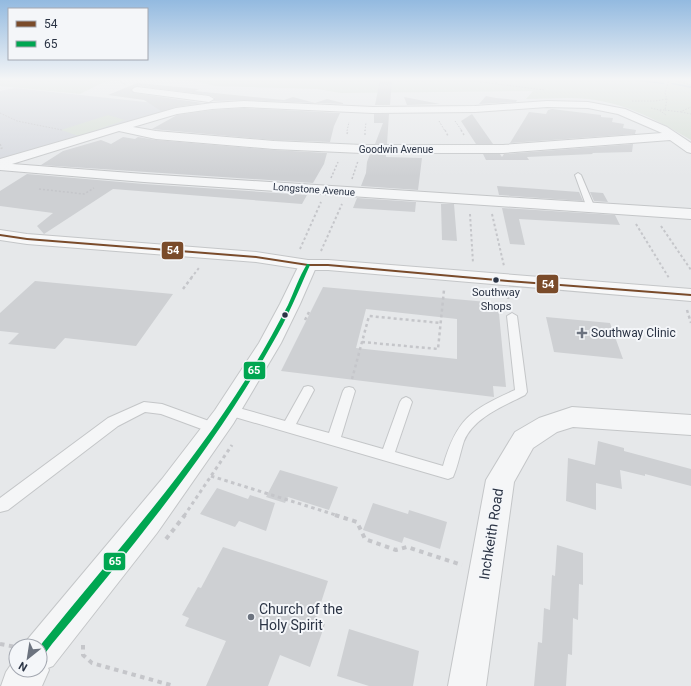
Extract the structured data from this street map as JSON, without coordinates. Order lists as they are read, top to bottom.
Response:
{
  "streets": {
    "street": ["Goodwin Avenue", "Longstone Avenue", "Inchkeith Road"]
  },
  "places": {
    "other": ["Southway Shops", "Church of the Holy Spirit"],
    "health": ["Southway Clinic"]
  },
  "lines": ["transit line 54", "transit line 65"],
  "legend": ["54", "65"],
  "north": "bottom left"
}
